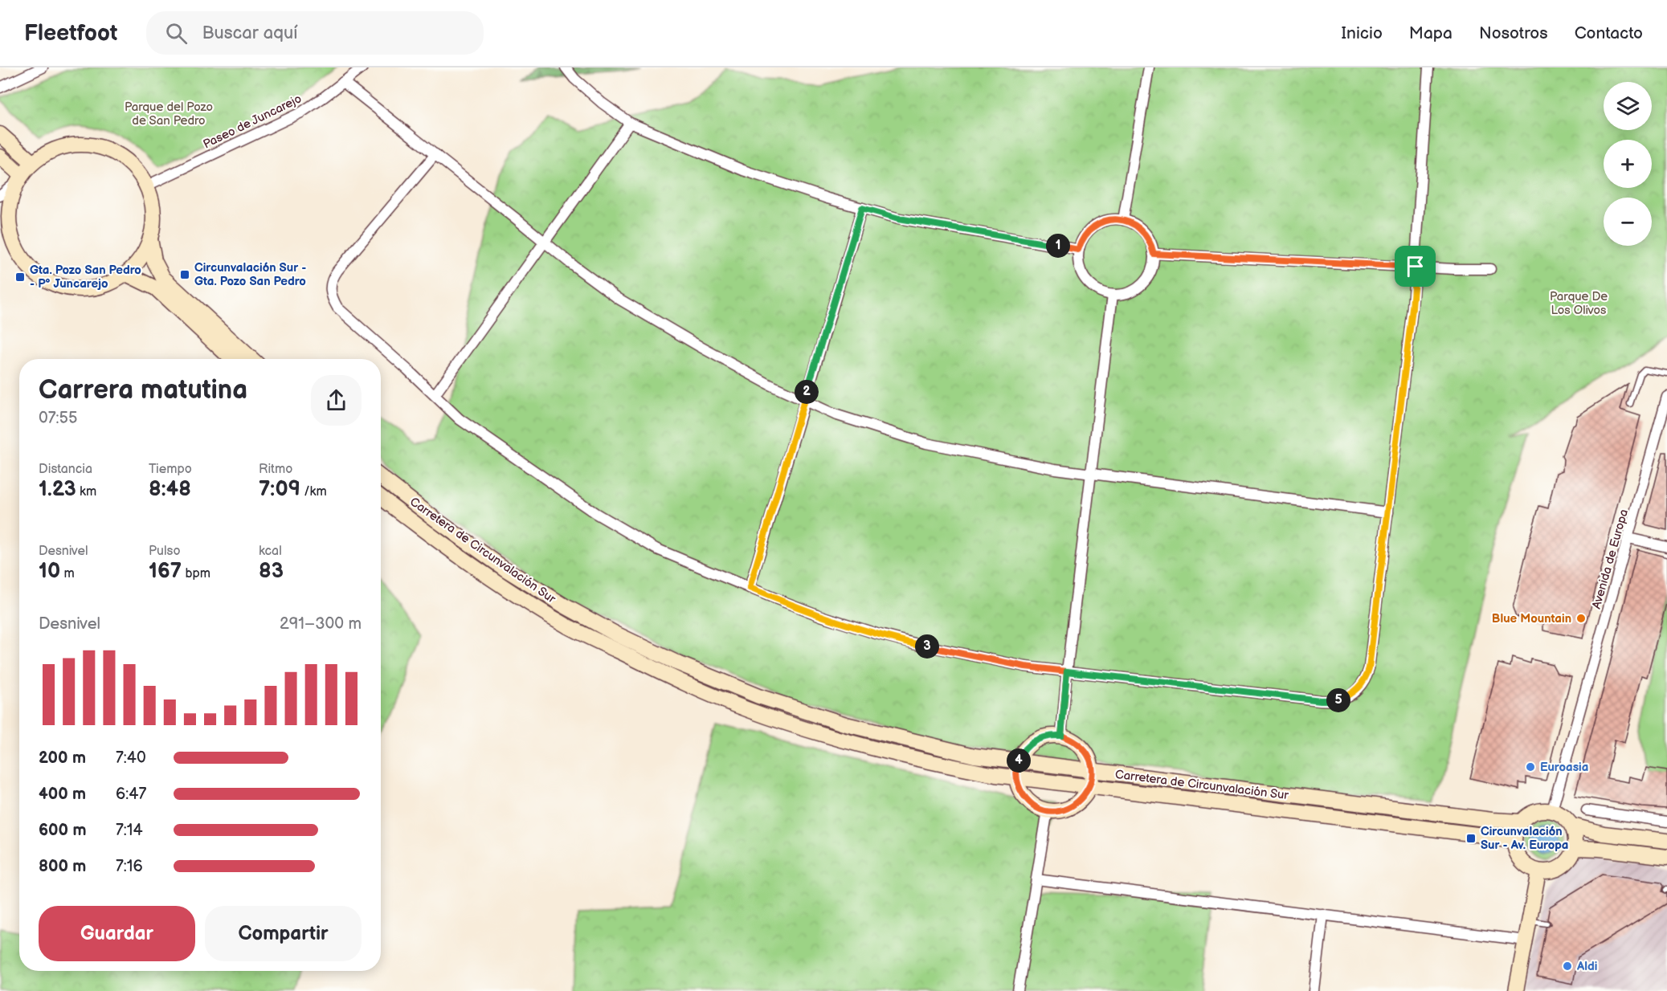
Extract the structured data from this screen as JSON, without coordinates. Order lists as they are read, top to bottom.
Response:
{
  "streets": {
    "street": ["Paseo de Juncarejo", "Carretera de Circunvalación Sur", "Avenida de Europa"]
  },
  "crossings": [
    ["Carretera de Circunvalación Sur", "Avenida de Europa"]
  ],
  "parks": ["Parque del Pozo de San Pedro", "Parque De Los Olivos"],
  "places": {
    "transit": ["Circunvalación Sur - Gta. Pozo San Pedro", "Gta. Pozo San Pedro - Pº Juncarejo", "Circunvalación Sur - Av. Europa"],
    "other": ["Blue Mountain", "Euroasia", "Aldi"]
  },
  "page": {
    "header": "Fleetfoot",
    "search": "Buscar aquí",
    "nav": [
      "Inicio",
      "Mapa",
      "Nosotros",
      "Contacto"
    ],
    "map_buttons": ["+", "−"],
    "pins": [
      "1",
      "2",
      "3",
      "5",
      "4"
    ],
    "heading": ["Carrera matutina", "07:55"],
    "stats": [
      ["Distancia", "1.23 km"],
      ["Tiempo", "8:48"],
      ["Ritmo", "7:09 /km"],
      ["Desnivel", "10 m"],
      ["Pulso", "167 bpm"],
      ["kcal", "83"]
    ],
    "chart": ["Desnivel", "291–300 m"],
    "list": [
      {
        "name": "200 m",
        "note": "7:40"
      },
      {
        "name": "400 m",
        "note": "6:47"
      },
      {
        "name": "600 m",
        "note": "7:14"
      },
      {
        "name": "800 m",
        "note": "7:16"
      }
    ],
    "buttons": ["Guardar", "Compartir"]
  }
}
